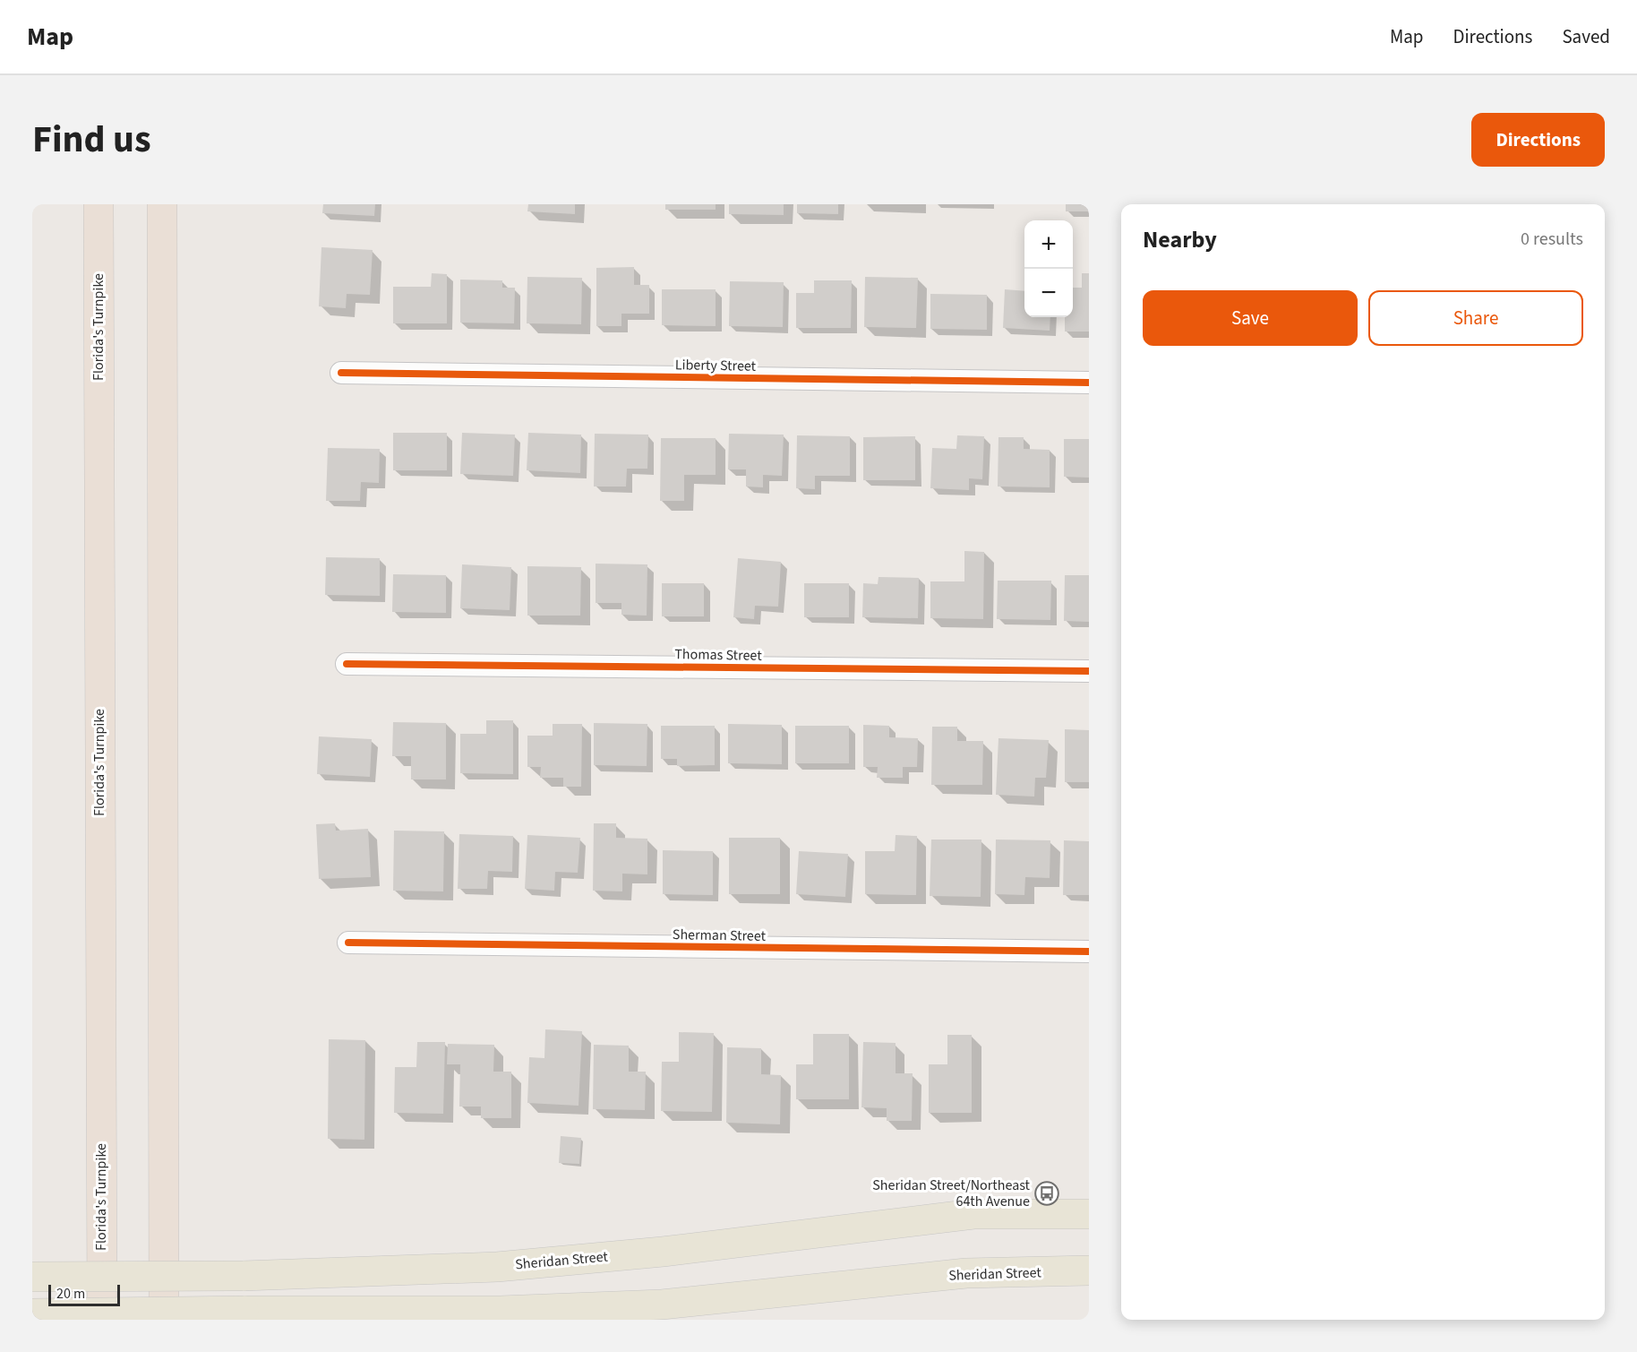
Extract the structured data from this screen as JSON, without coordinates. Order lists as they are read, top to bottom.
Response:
{
  "streets": {
    "highway": ["Florida's Turnpike"],
    "main road": ["Sheridan Street"],
    "street": ["Liberty Street", "Thomas Street", "Sherman Street"]
  },
  "places": {
    "bus stop": ["Sheridan Street/Northeast 64th Avenue"]
  },
  "scale_bar": "20 m",
  "page": {
    "header": "Map",
    "nav": ["Map", "Directions", "Saved"],
    "title": "Find us",
    "buttons": [
      "Directions",
      ["Save", "Share"]
    ],
    "heading": ["Nearby", "0 results"],
    "map_buttons": ["+", "−"],
    "scale": "20 m"
  }
}
